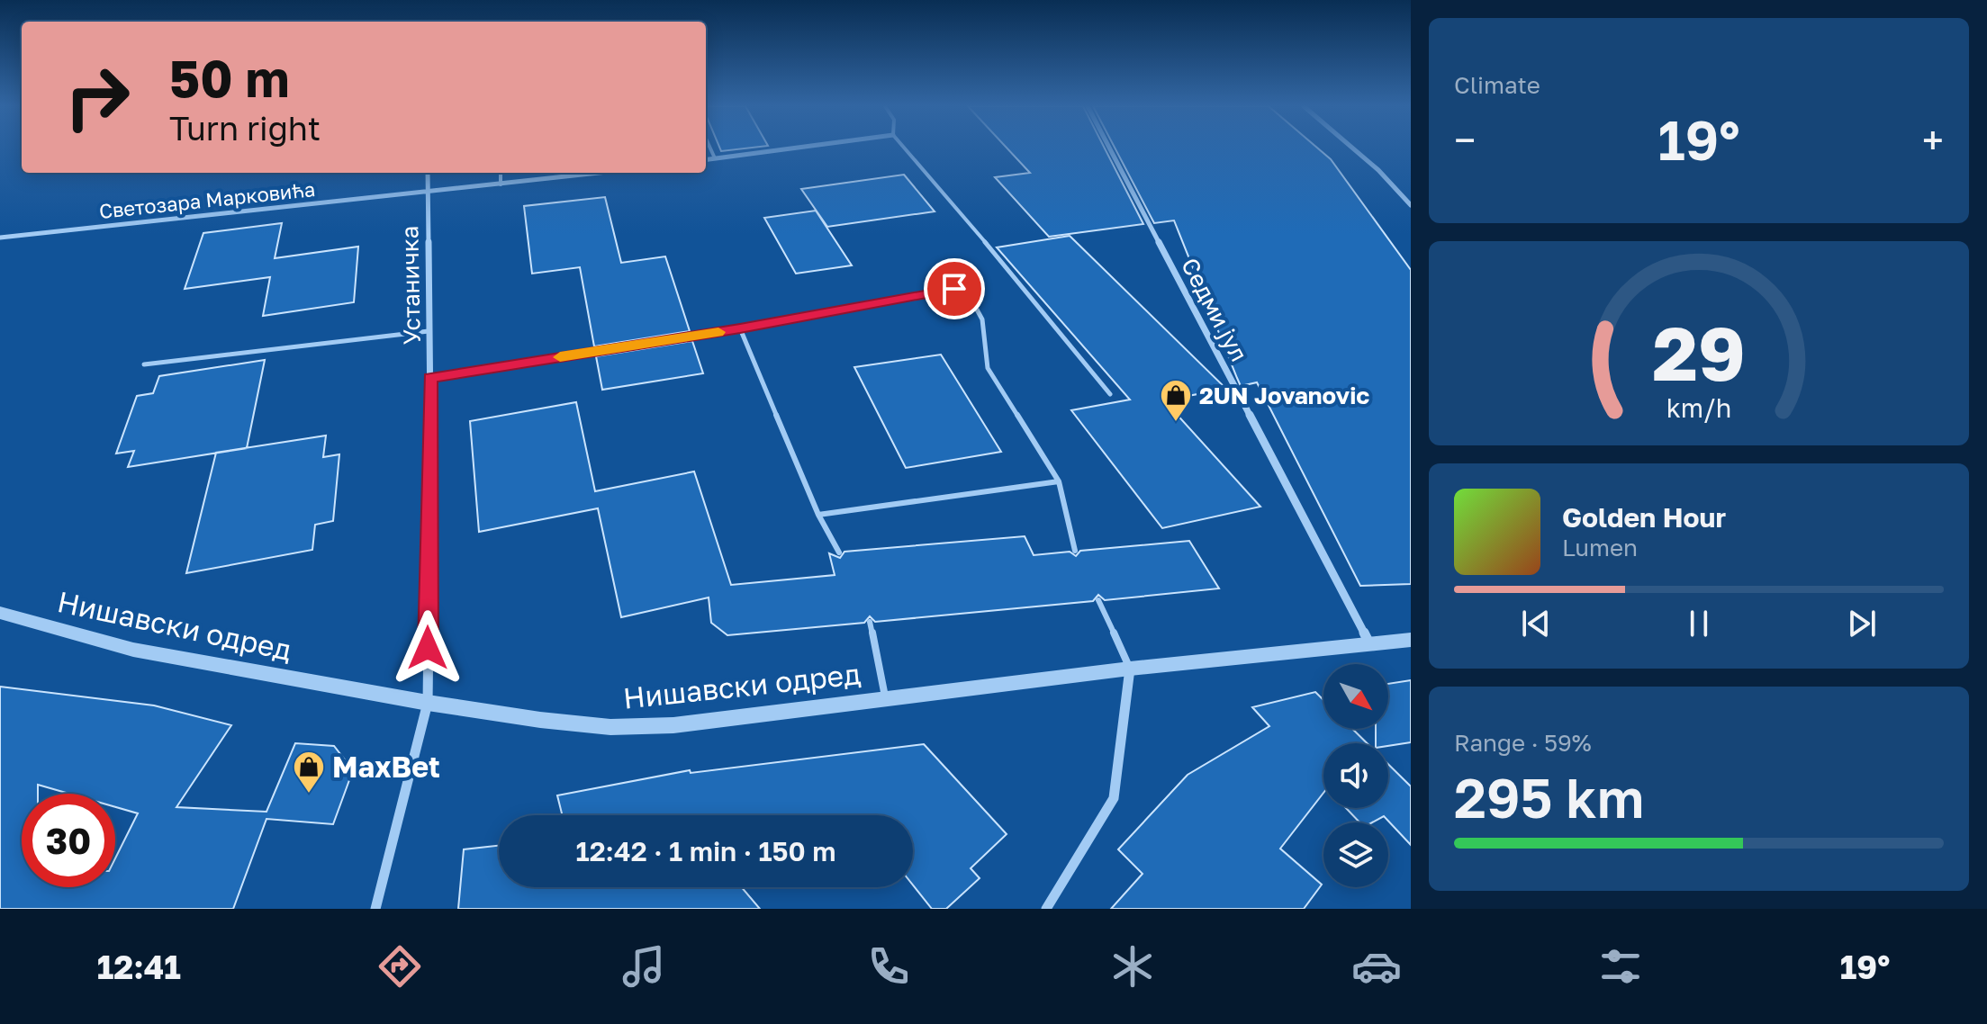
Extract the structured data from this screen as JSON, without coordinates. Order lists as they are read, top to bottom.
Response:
{
  "streets": {
    "street": [
      "Светозара Марковића",
      "Устаничка",
      "Седми јул",
      "Нишавски одред"
    ]
  },
  "crossings": [
    ["Светозара Марковића", "Устаничка"],
    ["Устаничка", "Нишавски одред"],
    ["Седми јул", "Нишавски одред"]
  ],
  "places": {
    "shop": ["2UN Jovanovic", "MaxBet"]
  },
  "north": "bottom right",
  "page": {
    "tile": [
      "Climate",
      ["Range · 59%", "295 km"]
    ],
    "turn": ["50 m", "Turn right"],
    "heat": ["−", "19°", "+"],
    "song": ["Golden Hour", "Lumen"],
    "limit": "30",
    "trip": "12:42 · 1 min · 150 m",
    "tabs": ["12:41", "19°"],
    "gauge": ["29", "km/h"]
  }
}
